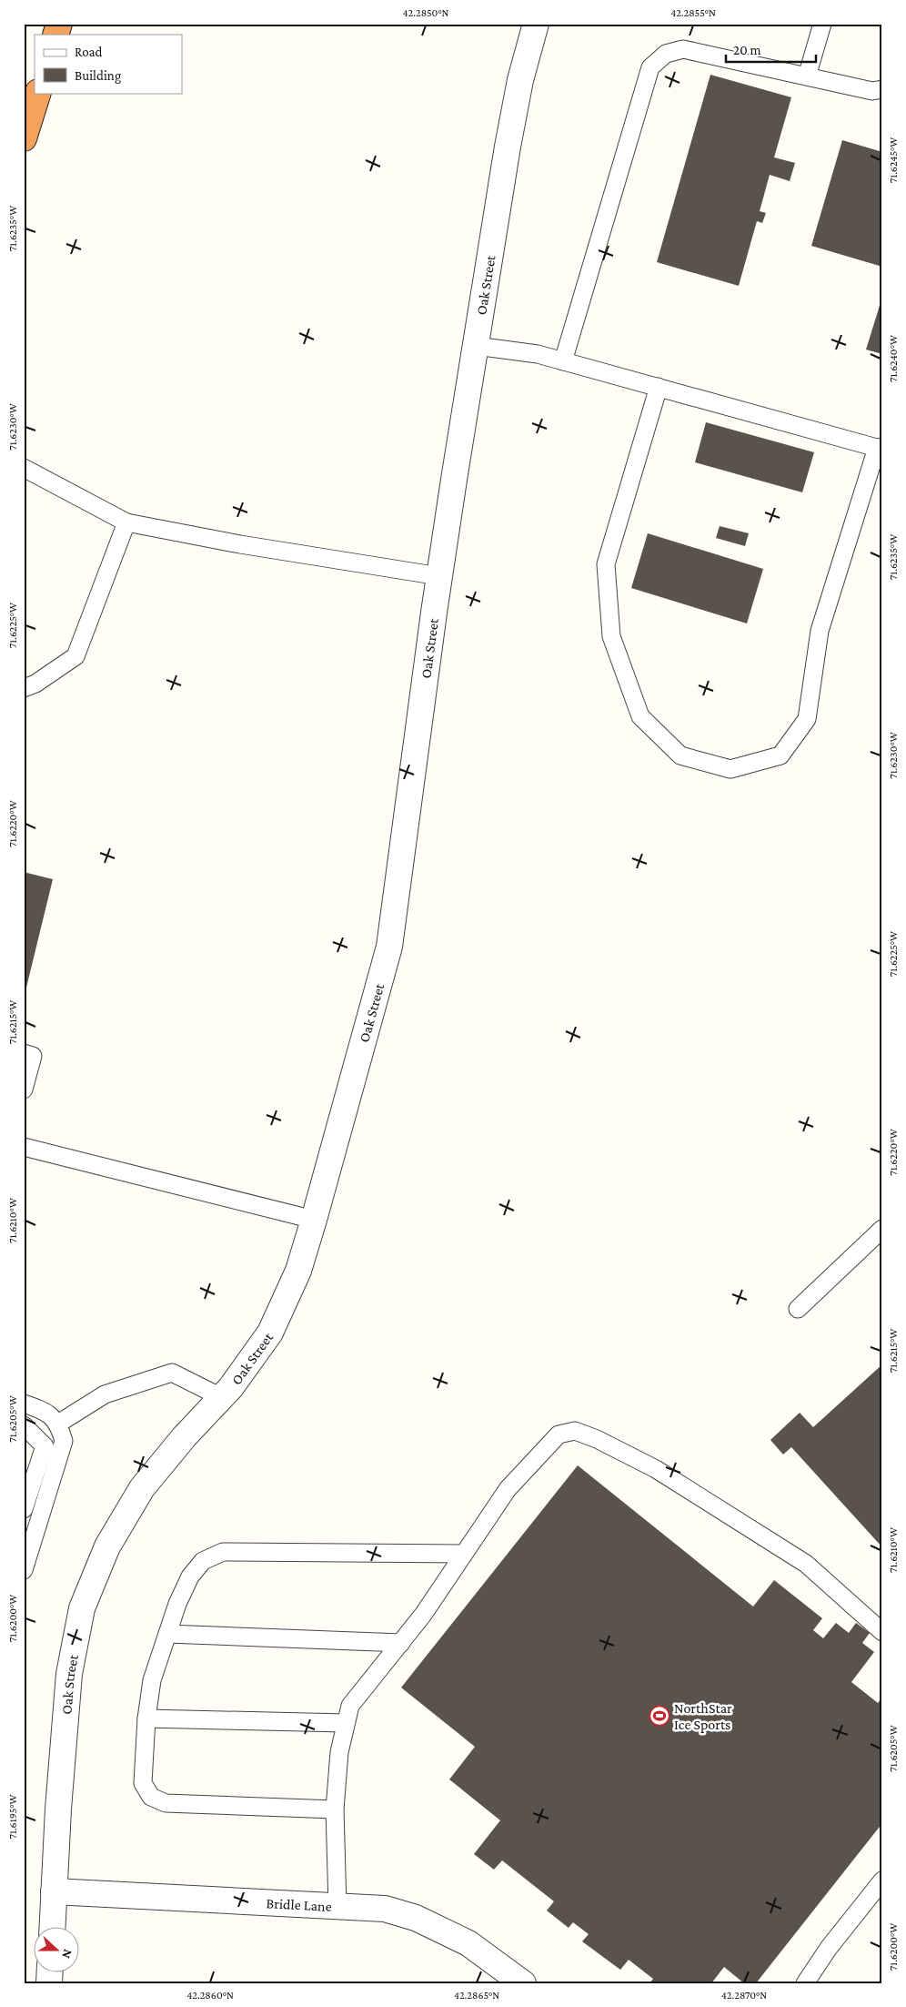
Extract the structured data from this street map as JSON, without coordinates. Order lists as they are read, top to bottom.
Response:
{
  "streets": {
    "street": ["Oak Street", "Bridle Lane"]
  },
  "crossings": [
    ["Oak Street", "Bridle Lane"]
  ],
  "places": {
    "sports": ["NorthStar Ice Sports"]
  },
  "legend": ["Road", "Building"],
  "scale_bar": "20 m",
  "north": "right",
  "coordinates": [
    "42.2850°N",
    "42.2855°N",
    "71.6245°W",
    "71.6235°W",
    "71.6240°W",
    "71.6230°W",
    "71.6225°W",
    "71.6220°W",
    "71.6215°W",
    "71.6210°W",
    "71.6205°W",
    "71.6200°W",
    "71.6195°W",
    "42.2860°N",
    "42.2865°N",
    "42.2870°N"
  ]
}
